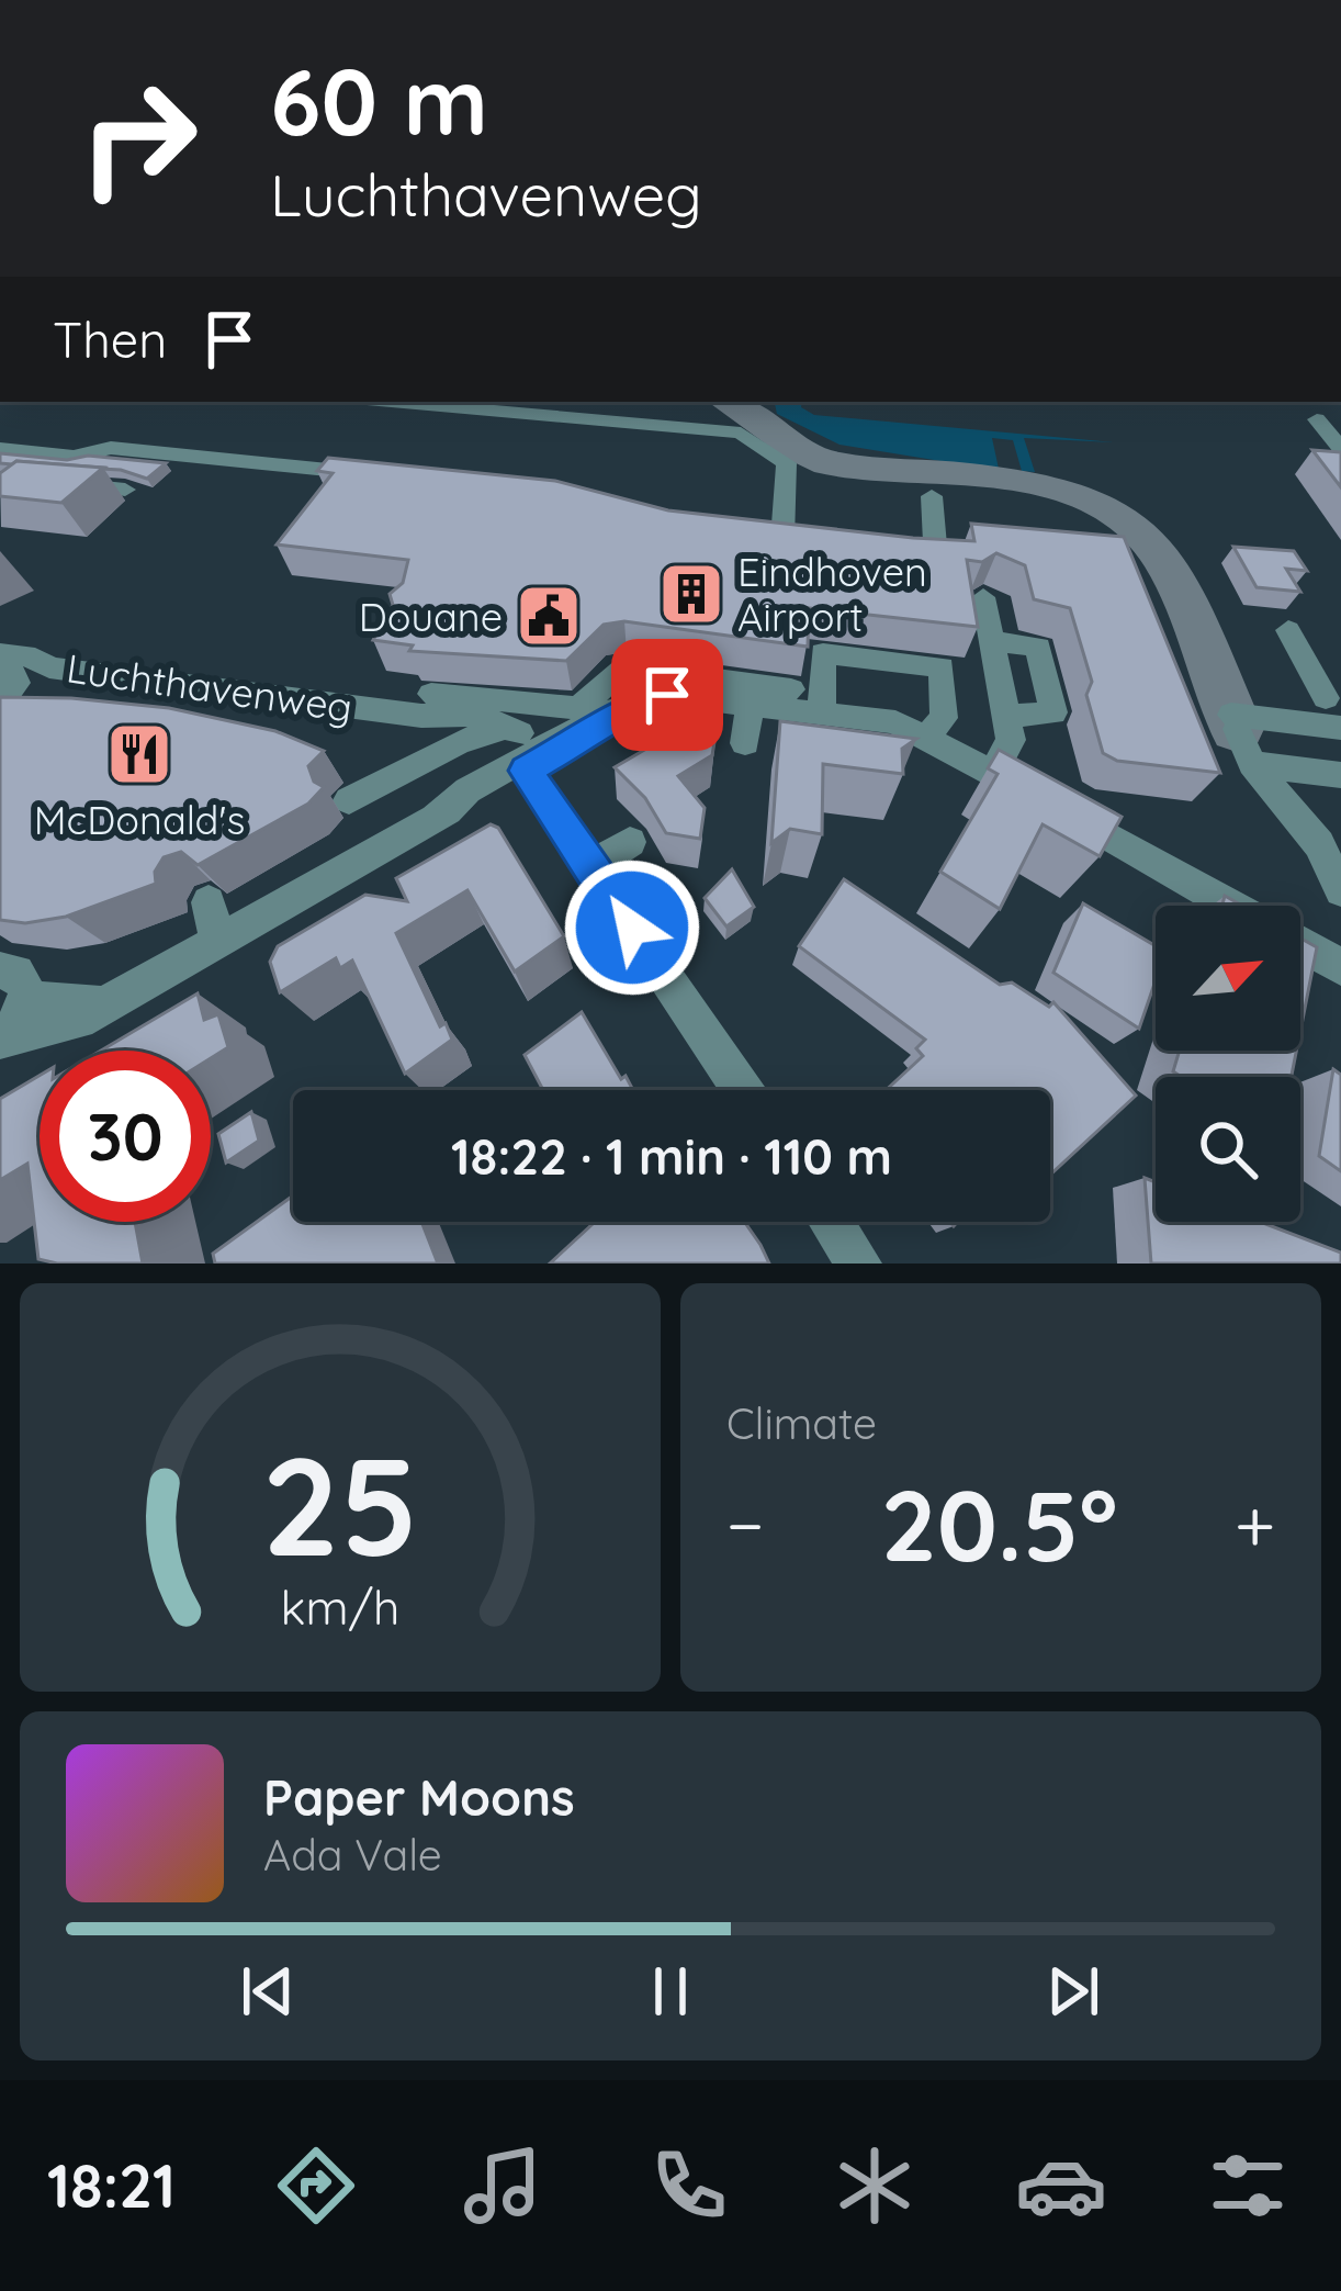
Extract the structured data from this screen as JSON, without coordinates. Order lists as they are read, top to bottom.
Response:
{
  "streets": {
    "street": ["Luchthavenweg"]
  },
  "places": {
    "building": ["Eindhoven Airport"],
    "public building": ["Douane"],
    "restaurant": ["McDonald's"]
  },
  "north": "top right",
  "page": {
    "turn": ["60 m", "Luchthavenweg"],
    "then": "Then",
    "limit": "30",
    "trip": "18:22 · 1 min · 110 m",
    "tile": "Climate",
    "heat": ["−", "20.5°", "+"],
    "song": ["Paper Moons", "Ada Vale"],
    "tabs": "18:21",
    "gauge": ["25", "km/h"]
  }
}
